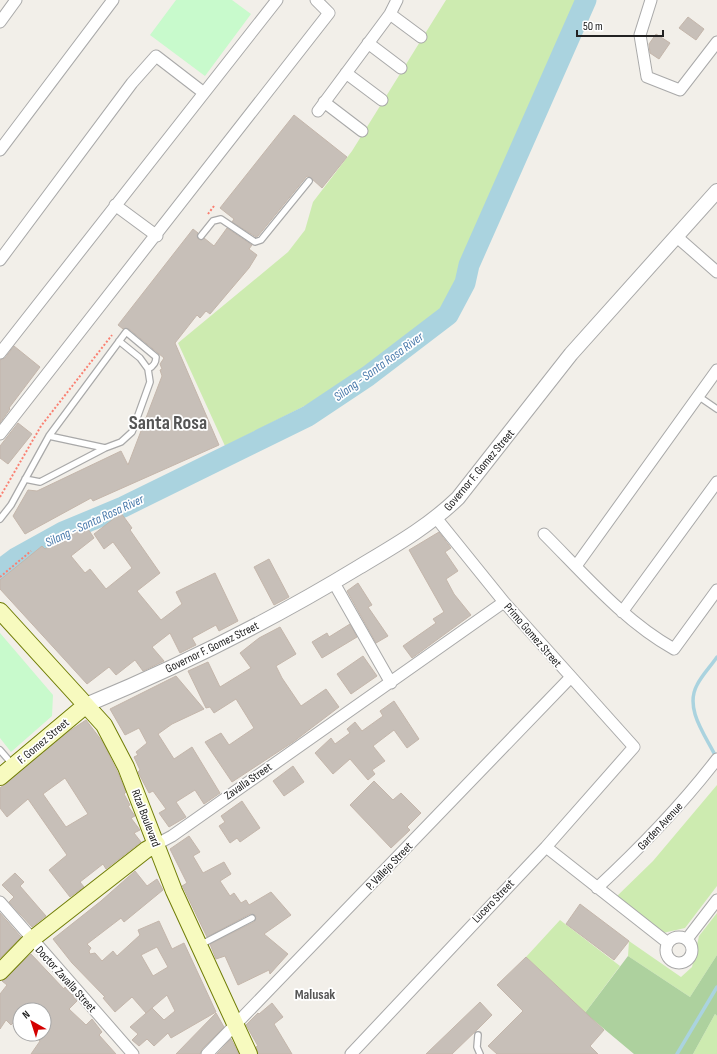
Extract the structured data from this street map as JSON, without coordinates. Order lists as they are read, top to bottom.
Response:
{
  "streets": {
    "main road": ["F. Gomez Street", "Zavalla Street", "Rizal Boulevard"],
    "street": [
      "Governor F. Gomez Street",
      "Primo Gomez Street",
      "Garden Avenue",
      "P. Vallejo Street",
      "Lucero Street",
      "Doctor Zavalla Street"
    ]
  },
  "crossings": [
    ["Governor F. Gomez Street", "Primo Gomez Street"],
    ["Governor F. Gomez Street", "F. Gomez Street"],
    ["Governor F. Gomez Street", "Rizal Boulevard"],
    ["Primo Gomez Street", "Zavalla Street"],
    ["Primo Gomez Street", "P. Vallejo Street"],
    ["Primo Gomez Street", "Lucero Street"],
    ["F. Gomez Street", "Rizal Boulevard"],
    ["Zavalla Street", "Rizal Boulevard"],
    ["Zavalla Street", "Doctor Zavalla Street"],
    ["Rizal Boulevard", "P. Vallejo Street"]
  ],
  "districts": ["Santa Rosa", "Malusak"],
  "water": ["Silang - Santa Rosa River"],
  "scale_bar": "50 m",
  "north": "top left"
}
